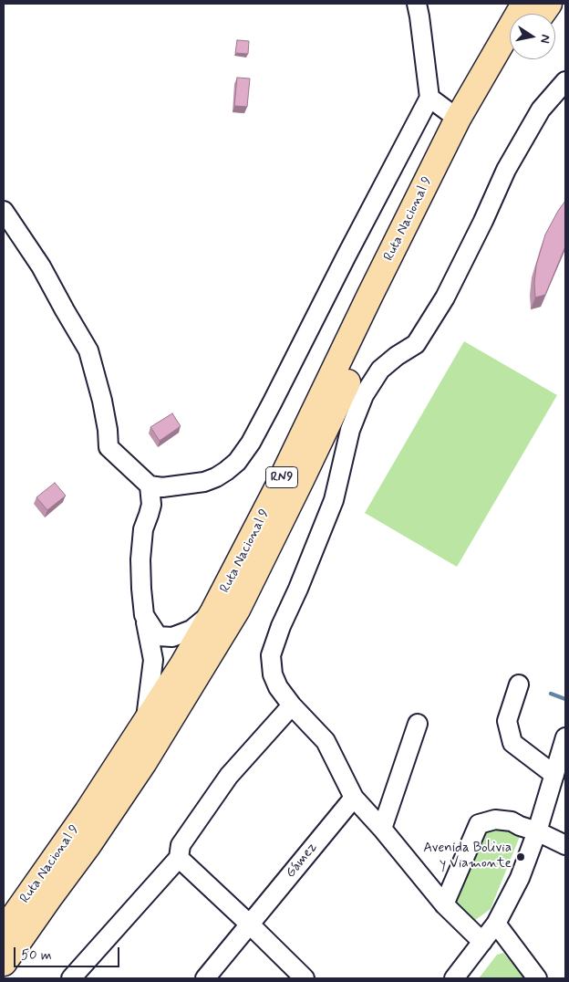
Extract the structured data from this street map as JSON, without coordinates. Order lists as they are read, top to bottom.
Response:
{
  "streets": {
    "highway": ["Ruta Nacional 9", "RN9"],
    "street": ["Gámez"]
  },
  "places": ["Avenida Bolivia y Viamonte"],
  "scale_bar": "50 m",
  "north": "right"
}
